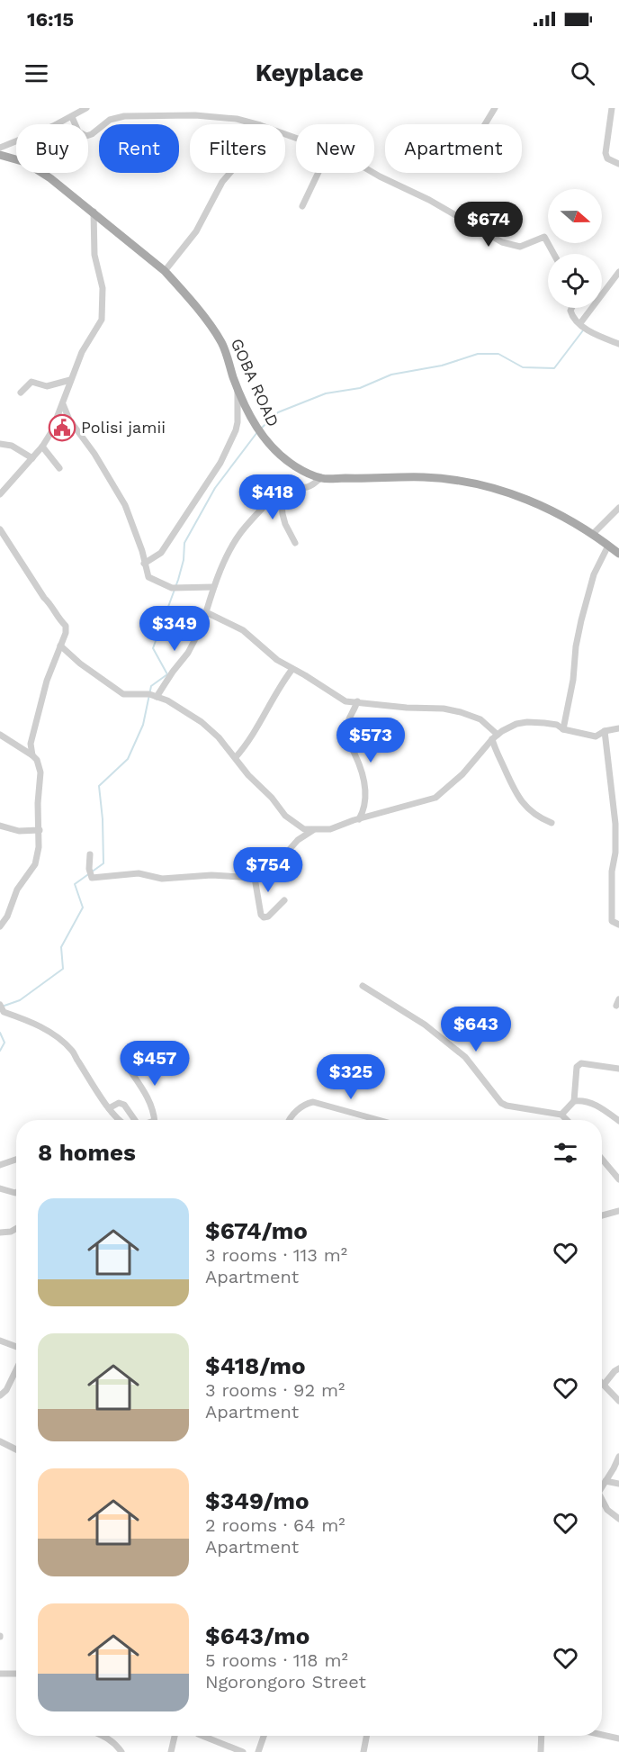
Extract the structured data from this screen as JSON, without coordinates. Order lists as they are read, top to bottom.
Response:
{
  "streets": {
    "main road": ["GOBA ROAD"]
  },
  "places": {
    "public building": ["Polisi jamii"]
  },
  "north": "right",
  "page": {
    "status": "16:15",
    "header": "Keyplace",
    "chip": [
      "Buy",
      "Rent",
      "Filters",
      "New",
      "Apartment"
    ],
    "price": [
      "$674",
      "$418",
      "$349",
      "$573",
      "$754",
      "$643",
      "$457",
      "$325"
    ],
    "heading": "8 homes",
    "list": [
      {
        "name": "$674/mo",
        "note": "3 rooms · 113 m² · Apartment"
      },
      {
        "name": "$418/mo",
        "note": "3 rooms · 92 m² · Apartment"
      },
      {
        "name": "$349/mo",
        "note": "2 rooms · 64 m² · Apartment"
      },
      {
        "name": "$643/mo",
        "note": "5 rooms · 118 m² · Ngorongoro Street"
      }
    ]
  }
}
